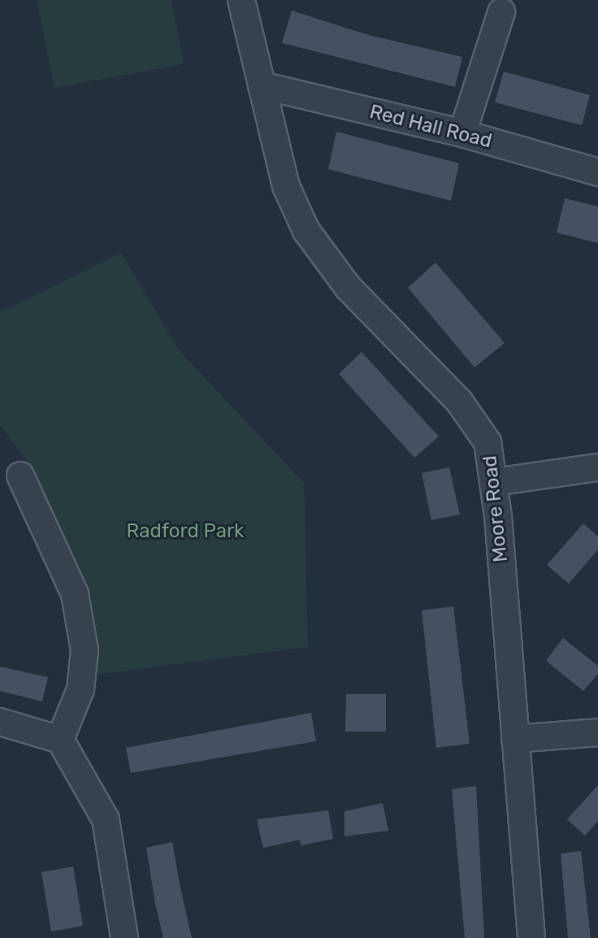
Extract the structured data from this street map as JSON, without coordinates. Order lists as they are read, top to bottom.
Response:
{
  "streets": {
    "street": ["Red Hall Road", "Moore Road"]
  },
  "crossings": [
    ["Red Hall Road", "Moore Road"]
  ],
  "parks": ["Radford Park"]
}
